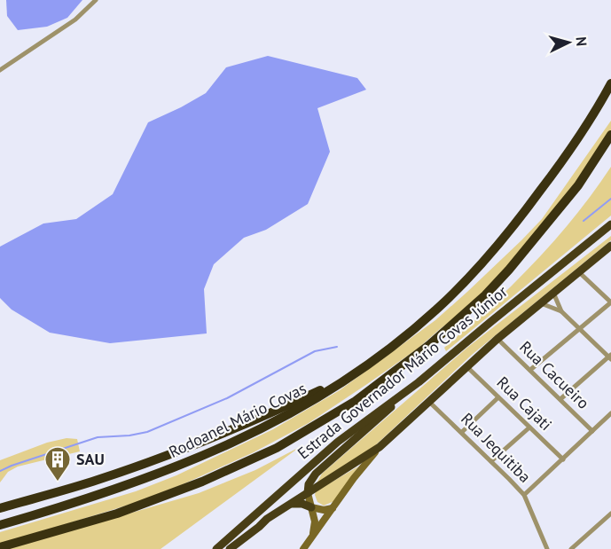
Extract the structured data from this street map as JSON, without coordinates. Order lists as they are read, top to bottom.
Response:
{
  "streets": {
    "highway": ["Estrada Governador Mário Covas Júnior", "Rodoanel Mário Covas"],
    "street": ["Rua Cacueiro", "Rua Cajati", "Rua Jequitiba"]
  },
  "crossings": [
    ["Estrada Governador Mário Covas Júnior", "Rua Cacueiro"],
    ["Estrada Governador Mário Covas Júnior", "Rua Cajati"],
    ["Estrada Governador Mário Covas Júnior", "Rua Jequitiba"]
  ],
  "places": {
    "building": ["SAU"]
  },
  "north": "right"
}
